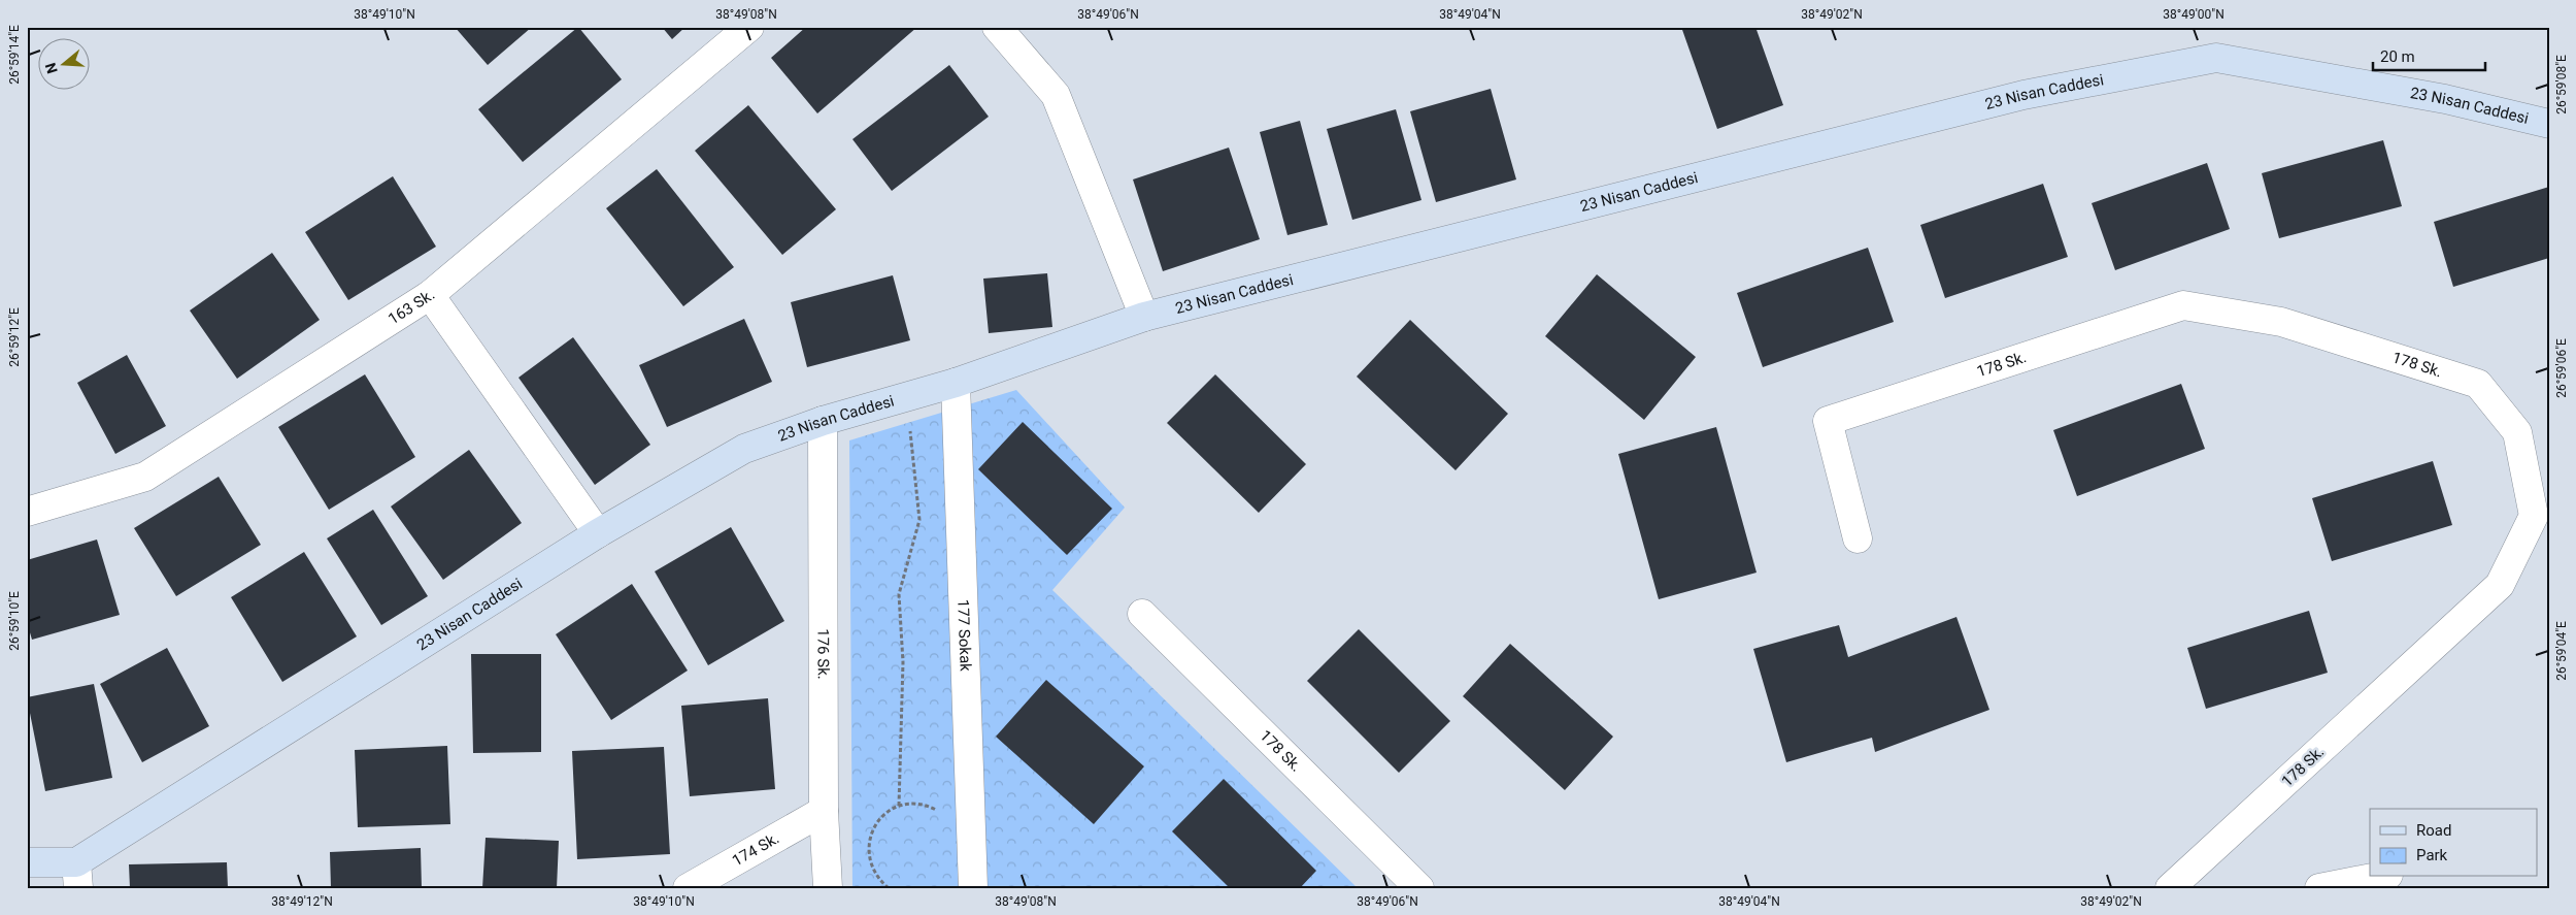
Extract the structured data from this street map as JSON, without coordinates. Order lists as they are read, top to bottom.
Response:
{
  "streets": {
    "street": [
      "23 Nisan Caddesi",
      "163 Sk.",
      "178 Sk.",
      "177 Sokak",
      "176 Sk.",
      "174 Sk."
    ]
  },
  "crossings": [
    ["23 Nisan Caddesi", "177 Sokak"],
    ["23 Nisan Caddesi", "176 Sk."],
    ["176 Sk.", "174 Sk."]
  ],
  "legend": ["Road", "Park"],
  "scale_bar": "20 m",
  "north": "left",
  "coordinates": [
    "38°49'10\"N",
    "38°49'08\"N",
    "38°49'06\"N",
    "38°49'04\"N",
    "38°49'02\"N",
    "38°49'00\"N",
    "26°59'14\"E",
    "26°59'08\"E",
    "26°59'12\"E",
    "26°59'06\"E",
    "26°59'10\"E",
    "26°59'04\"E",
    "38°49'12\"N"
  ]
}
